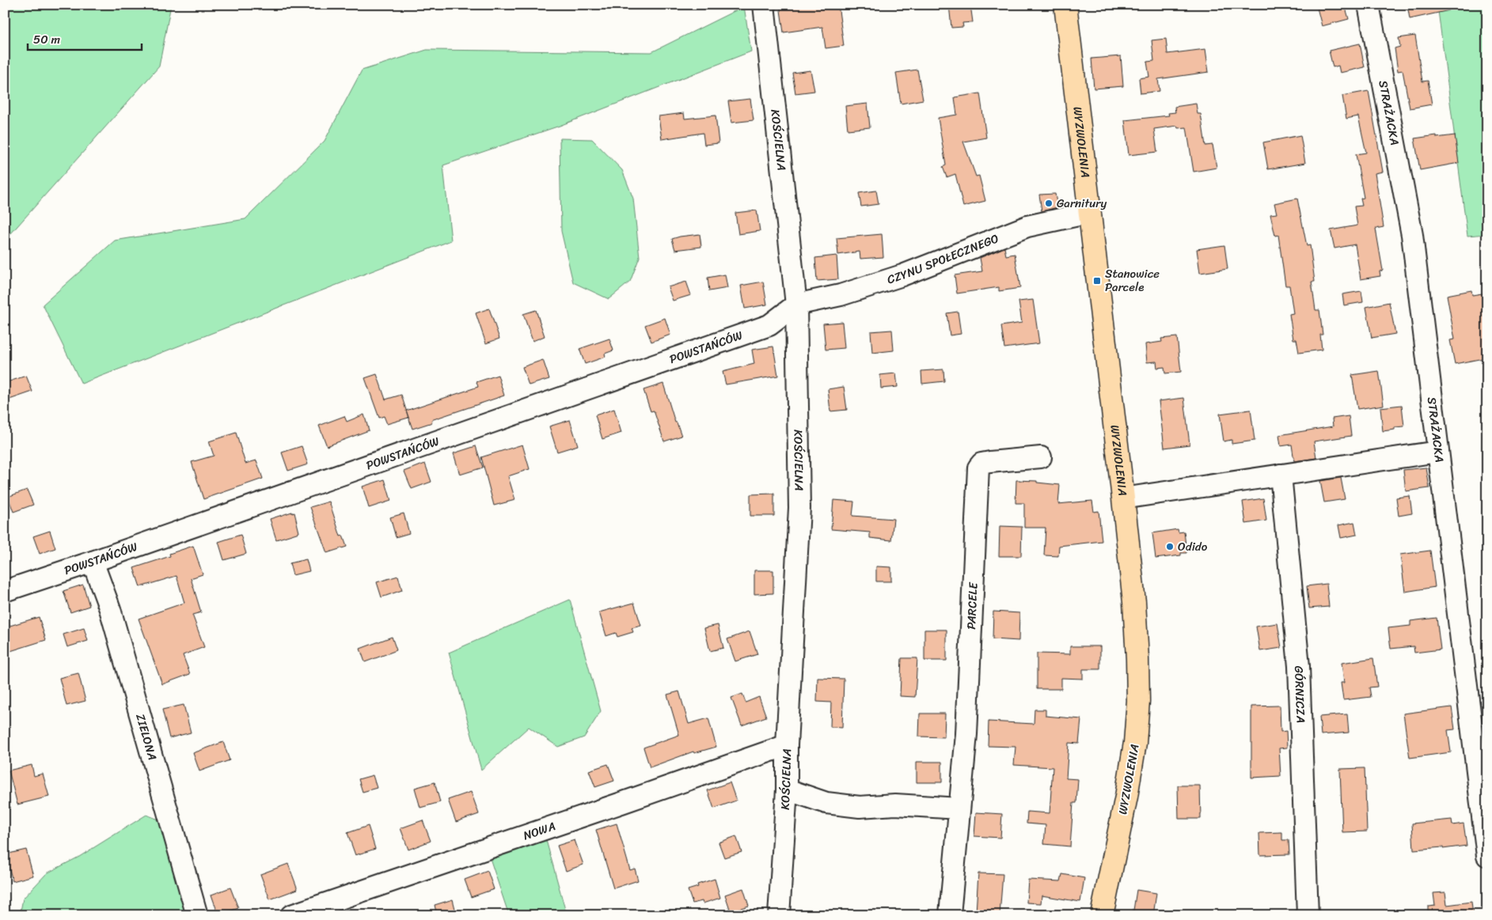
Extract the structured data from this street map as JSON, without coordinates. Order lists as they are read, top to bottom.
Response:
{
  "streets": {
    "main road": ["WYZWOLENIA"],
    "street": [
      "STRAŻACKA",
      "KOŚCIELNA",
      "CZYNU SPOŁECZNEGO",
      "POWSTAŃCÓW",
      "PARCELE",
      "GÓRNICZA",
      "ZIELONA",
      "NOWA"
    ]
  },
  "crossings": [
    ["KOŚCIELNA", "CZYNU SPOŁECZNEGO"],
    ["KOŚCIELNA", "POWSTAŃCÓW"],
    ["KOŚCIELNA", "NOWA"],
    ["WYZWOLENIA", "CZYNU SPOŁECZNEGO"],
    ["CZYNU SPOŁECZNEGO", "POWSTAŃCÓW"],
    ["POWSTAŃCÓW", "ZIELONA"]
  ],
  "places": {
    "other": ["Garnitury", "Odido"],
    "transit": ["Stanowice Parcele"]
  },
  "scale_bar": "50 m"
}
